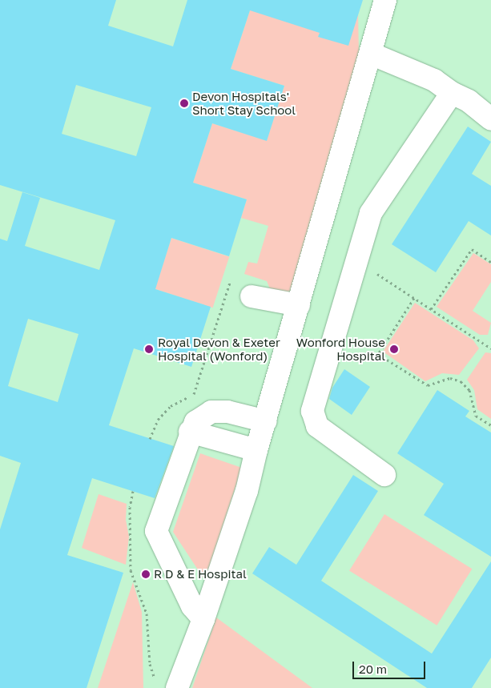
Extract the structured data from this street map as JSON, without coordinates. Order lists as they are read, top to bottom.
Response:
{
  "places": [
    "Devon Hospitals' Short Stay School",
    "Royal Devon & Exeter Hospital (Wonford)",
    "Wonford House Hospital",
    "R D & E Hospital"
  ],
  "scale_bar": "20 m"
}
